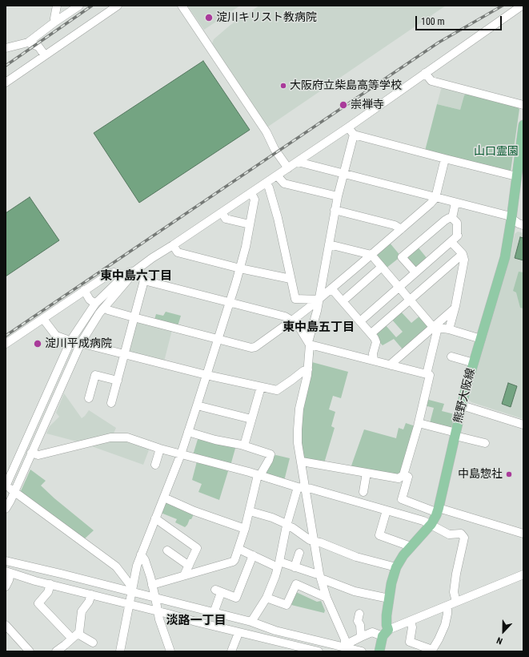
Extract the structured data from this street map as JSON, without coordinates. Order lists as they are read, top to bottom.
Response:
{
  "streets": {
    "main road": ["熊野大阪線"]
  },
  "districts": ["東中島六丁目", "東中島五丁目", "淡路一丁目"],
  "parks": ["山口霊園"],
  "places": [
    "淀川キリスト教病院",
    "大阪府立柴島高等学校",
    "崇禅寺",
    "淀川平成病院",
    "中島惣社"
  ],
  "scale_bar": "100 m",
  "north": "bottom"
}
